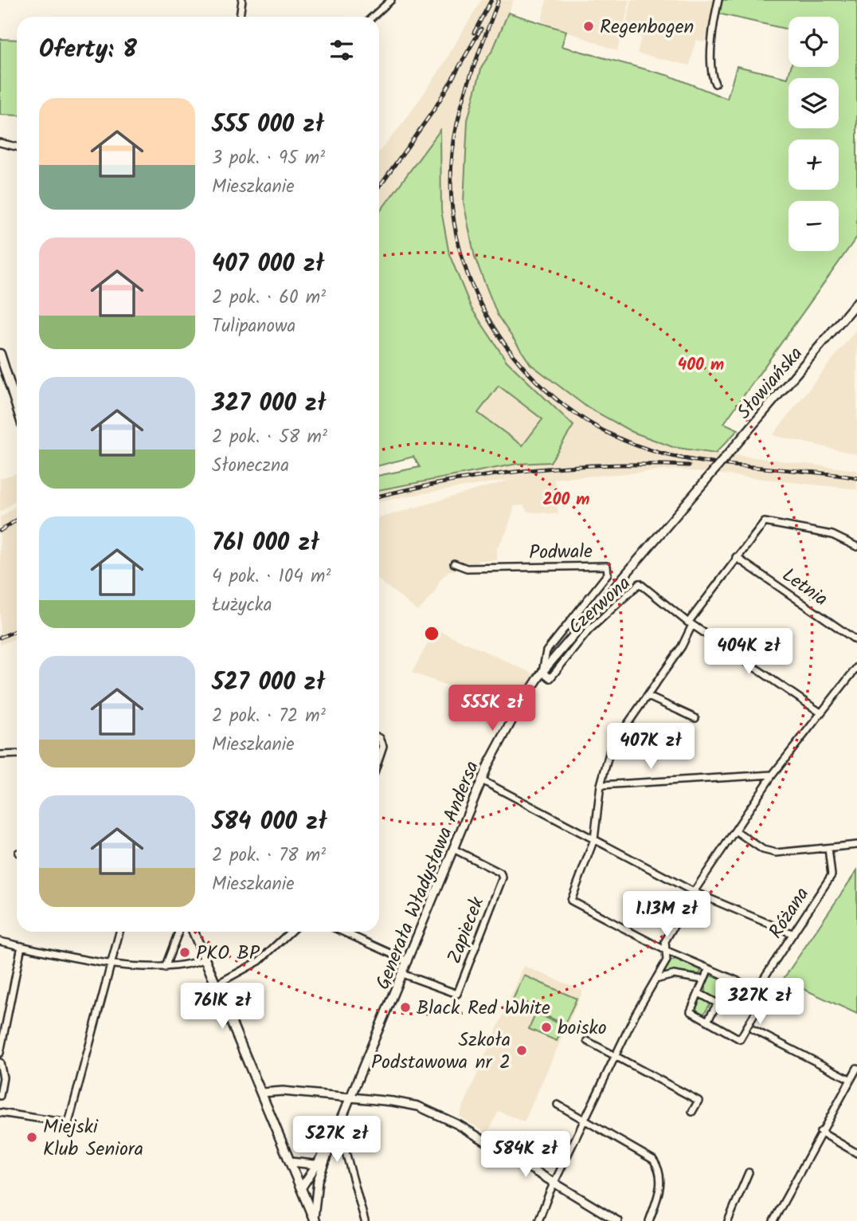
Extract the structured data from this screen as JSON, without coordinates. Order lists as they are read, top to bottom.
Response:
{
  "streets": {
    "street": [
      "Słowiańska",
      "Podwale",
      "Letnia",
      "Czerwona",
      "Generała Władysława Andersa",
      "Różana",
      "Zapiecek"
    ]
  },
  "crossings": [
    ["Słowiańska", "Generała Władysława Andersa"],
    ["Podwale", "Czerwona"],
    ["Podwale", "Generała Władysława Andersa"],
    ["Czerwona", "Generała Władysława Andersa"],
    ["Generała Władysława Andersa", "Zapiecek"]
  ],
  "places": [
    "Regenbogen",
    "PKO BP",
    "Black Red White",
    "boisko",
    "Szkoła Podstawowa nr 2",
    "Miejski Klub Seniora"
  ],
  "page": {
    "map_buttons": ["+", "−"],
    "heading": "Oferty: 8",
    "list": [
      {
        "name": "555 000 zł",
        "note": "3 pok. · 95 m² · Mieszkanie"
      },
      {
        "name": "407 000 zł",
        "note": "2 pok. · 60 m² · Tulipanowa"
      },
      {
        "name": "327 000 zł",
        "note": "2 pok. · 58 m² · Słoneczna"
      },
      {
        "name": "761 000 zł",
        "note": "4 pok. · 104 m² · Łużycka"
      },
      {
        "name": "527 000 zł",
        "note": "2 pok. · 72 m² · Mieszkanie"
      },
      {
        "name": "584 000 zł",
        "note": "2 pok. · 78 m² · Mieszkanie"
      }
    ],
    "price": [
      "404K zł",
      "555K zł",
      "407K zł",
      "1.13M zł",
      "327K zł",
      "761K zł",
      "527K zł",
      "584K zł"
    ]
  },
  "rings": ["400 m", "200 m"]
}
